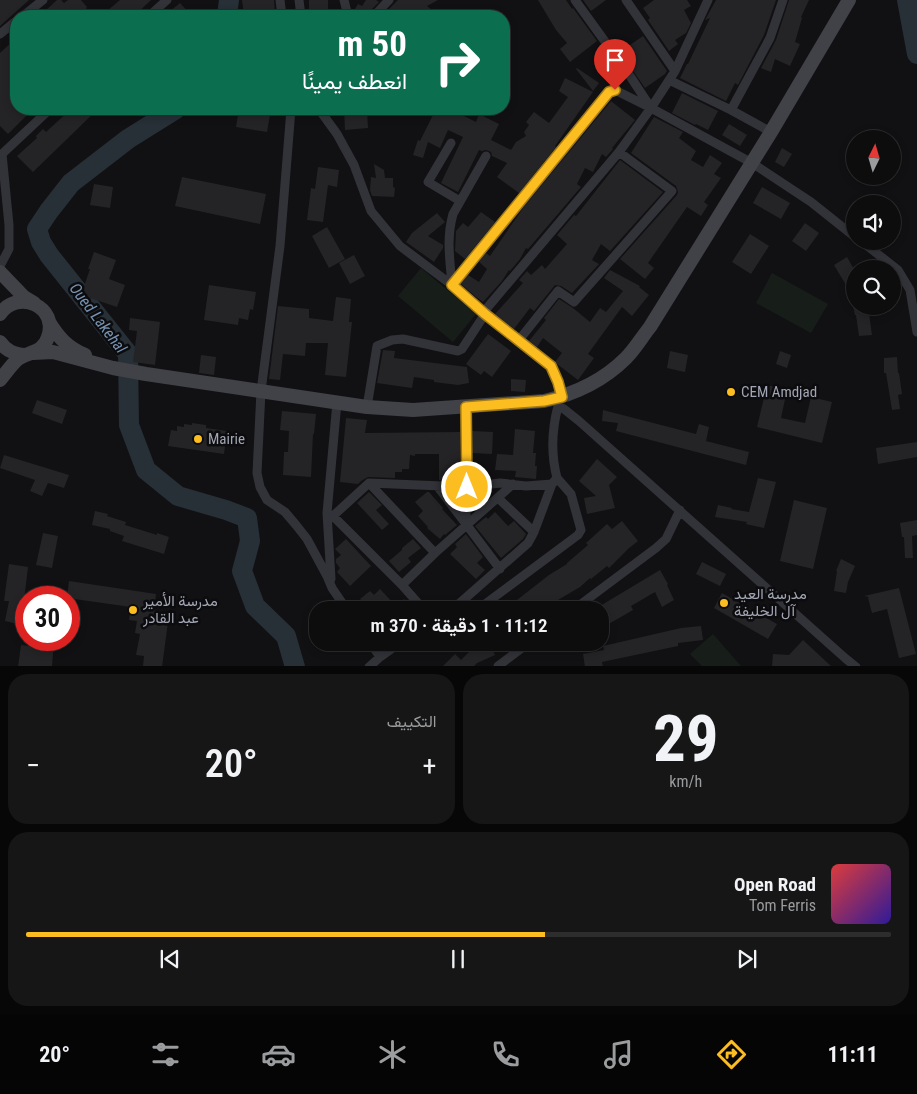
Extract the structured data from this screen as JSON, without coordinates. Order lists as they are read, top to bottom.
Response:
{
  "water": ["Oued Lakehal"],
  "places": [
    "CEM Amdjad",
    "Mairie",
    "مدرسة العيد آل الخليفة",
    "مدرسة الأمير عبد القادر"
  ],
  "north": "top",
  "page": {
    "turn": ["50 m", "انعطف يمينًا"],
    "limit": "30",
    "trip": "11:12 · 1 دقيقة · 370 m",
    "tile": [
      ["29", "km/h"],
      "التكييف"
    ],
    "heat": ["−", "20°", "+"],
    "song": ["Open Road", "Tom Ferris"],
    "tabs": ["11:11", "20°"]
  }
}
